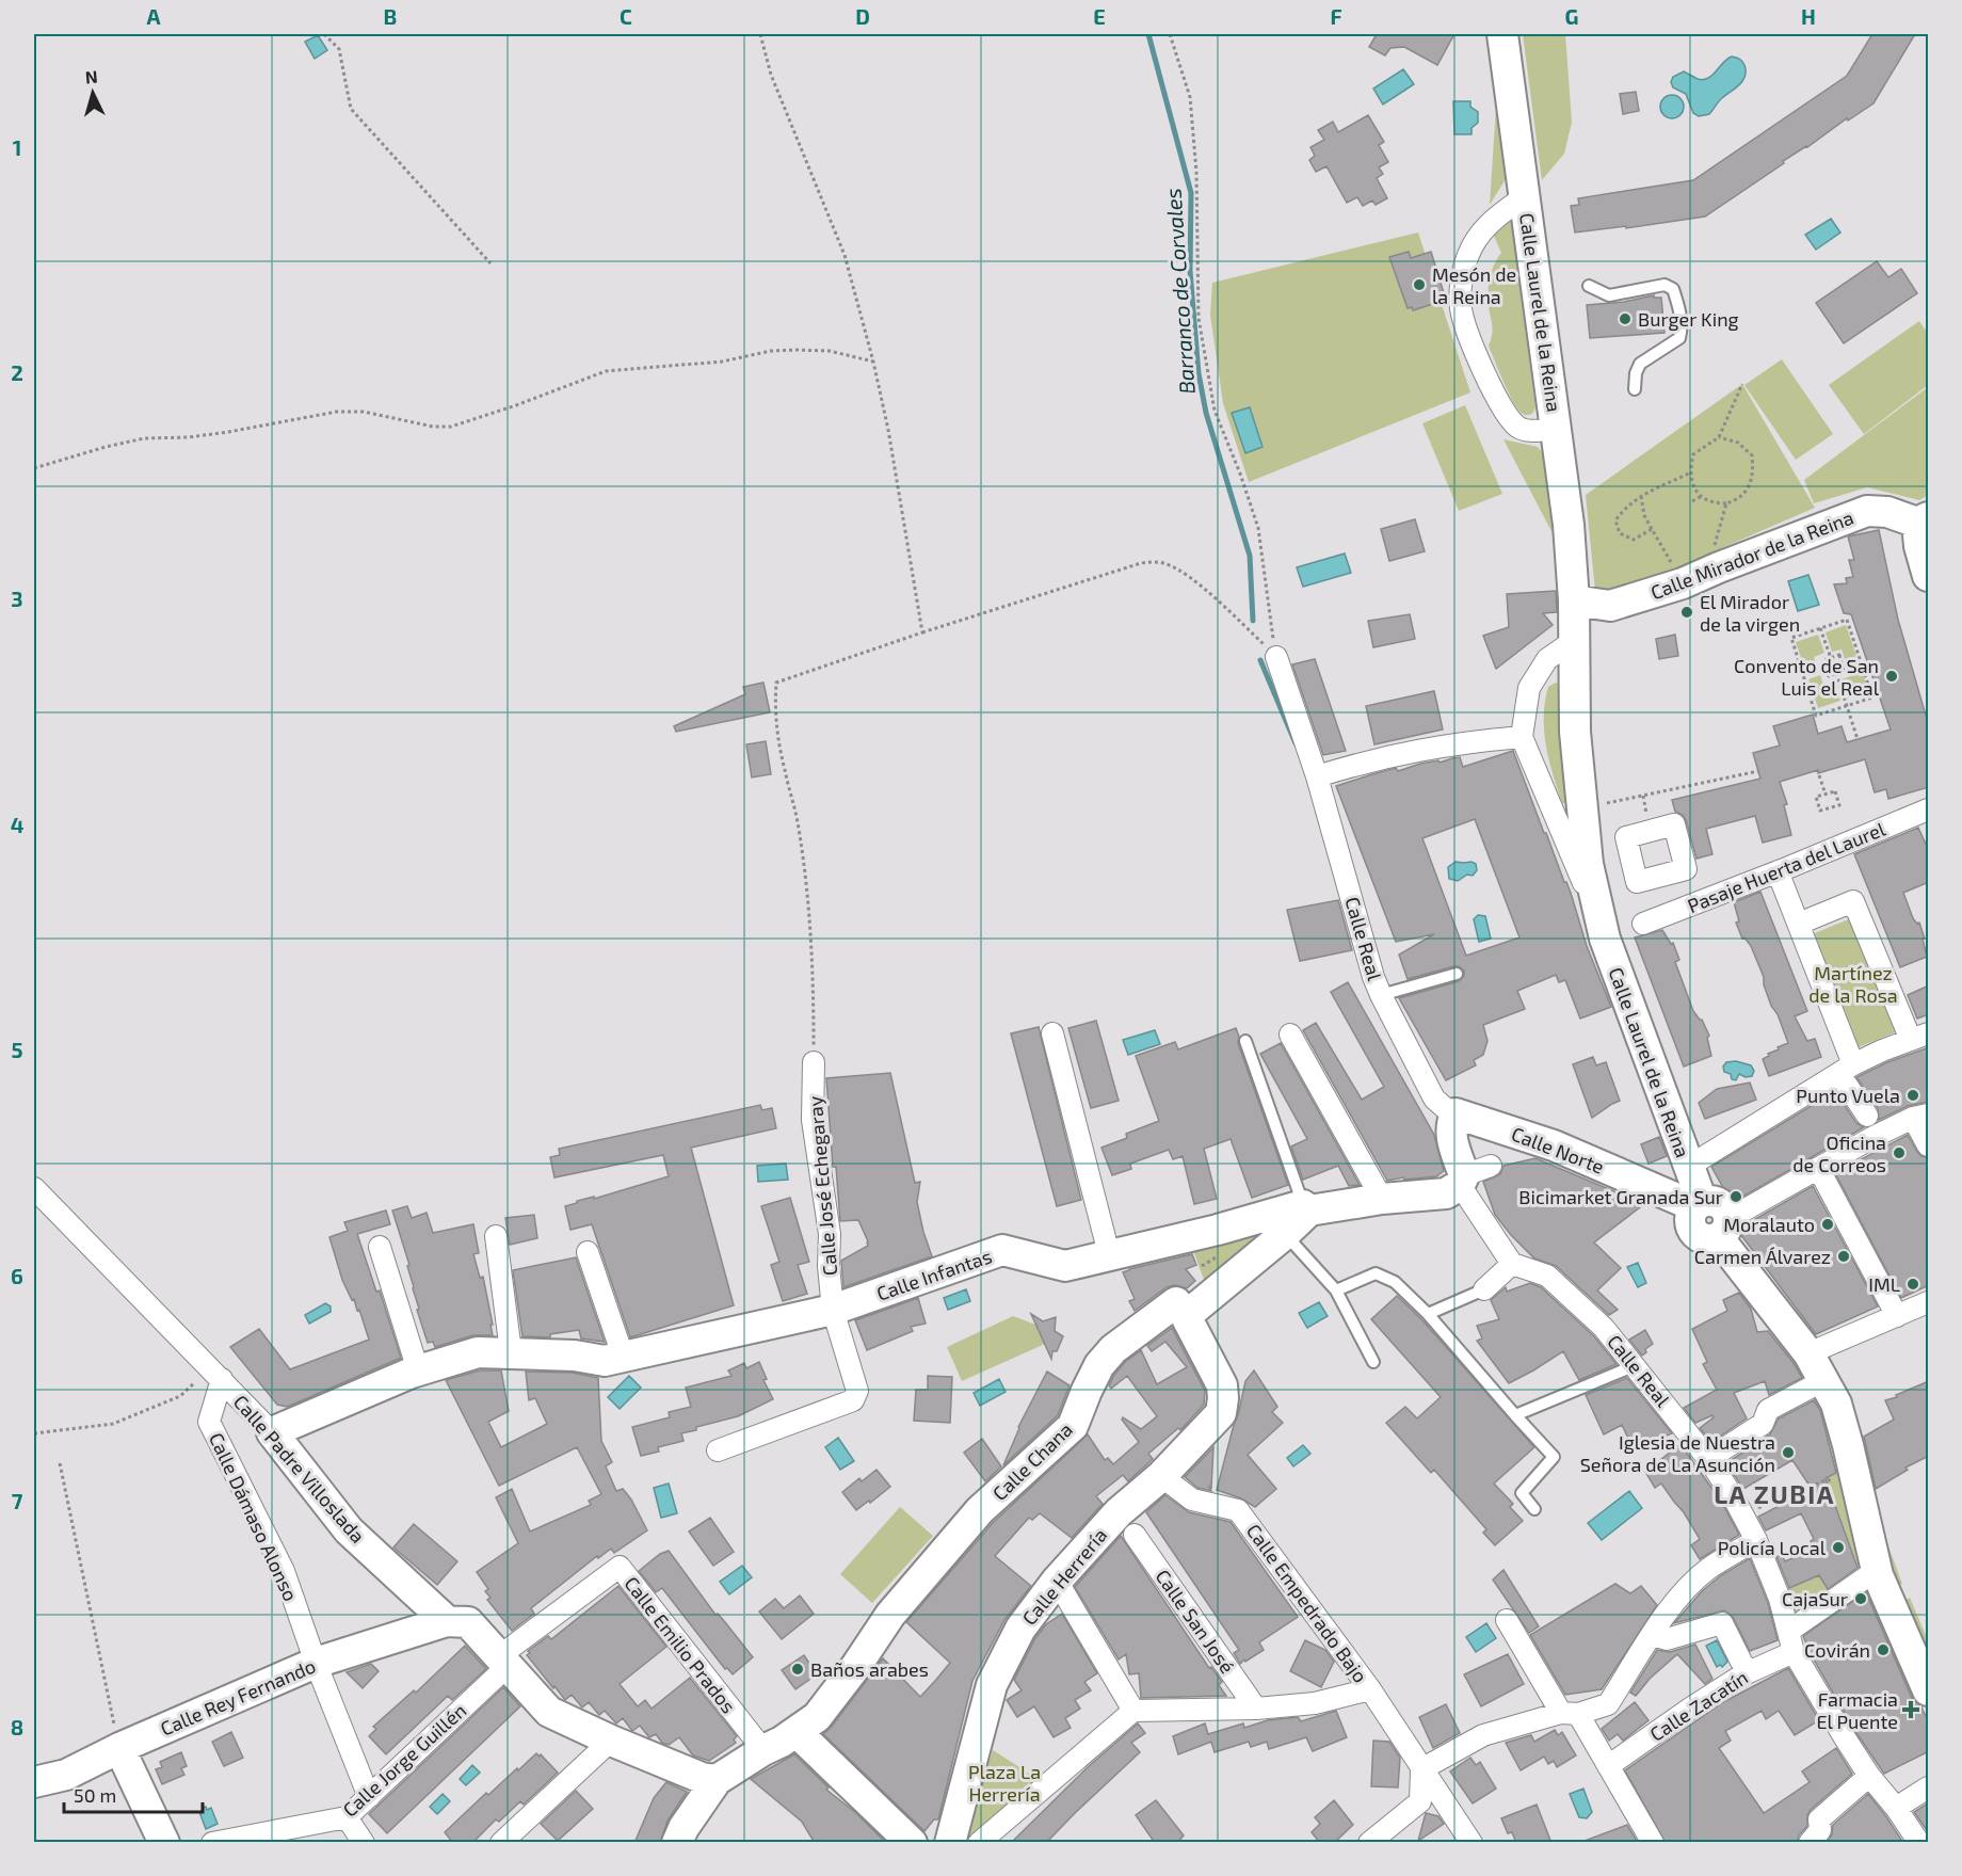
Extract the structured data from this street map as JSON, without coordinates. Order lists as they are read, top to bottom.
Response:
{
  "streets": {
    "street": [
      "Calle Laurel de la Reina",
      "Calle Mirador de la Reina",
      "Pasaje Huerta del Laurel",
      "Calle Real",
      "Calle Norte",
      "Calle José Echegaray",
      "Calle Infantas",
      "Calle Chana",
      "Calle Padre Villoslada",
      "Calle Dámaso Alonso",
      "Calle Herrería",
      "Calle Empedrado Bajo",
      "Calle San José",
      "Calle Emilio Prados",
      "Calle Rey Fernando",
      "Calle Zacatín",
      "Calle Jorge Guillén"
    ]
  },
  "crossings": [
    ["Calle Laurel de la Reina", "Calle Mirador de la Reina"],
    ["Calle Laurel de la Reina", "Calle Norte"],
    ["Calle Real", "Calle Norte"],
    ["Calle Real", "Calle Zacatín"],
    ["Calle José Echegaray", "Calle Infantas"],
    ["Calle Infantas", "Calle Padre Villoslada"],
    ["Calle Chana", "Calle Herrería"],
    ["Calle Padre Villoslada", "Calle Dámaso Alonso"],
    ["Calle Padre Villoslada", "Calle Rey Fernando"],
    ["Calle Dámaso Alonso", "Calle Rey Fernando"],
    ["Calle Dámaso Alonso", "Calle Jorge Guillén"],
    ["Calle Herrería", "Calle Empedrado Bajo"],
    ["Calle Emilio Prados", "Calle Jorge Guillén"]
  ],
  "districts": ["LA ZUBIA"],
  "water": ["Barranco de Corvales"],
  "parks": ["Martínez de la Rosa", "Plaza La Herrería"],
  "places": {
    "other": [
      "Mesón de la Reina",
      "Burger King",
      "El Mirador de la virgen",
      "Convento de San Luis el Real",
      "Punto Vuela",
      "Oficina de Correos",
      "Bicimarket Granada Sur",
      "Moralauto",
      "Carmen Álvarez",
      "IML",
      "Iglesia de Nuestra Señora de La Asunción",
      "Policía Local",
      "CajaSur",
      "Covirán",
      "Baños arabes"
    ],
    "health": ["Farmacia El Puente"]
  },
  "scale_bar": "50 m",
  "north": "top",
  "grid": {
    "columns": [
      "A",
      "B",
      "C",
      "D",
      "E",
      "F",
      "G",
      "H"
    ],
    "rows": [
      "1",
      "2",
      "3",
      "4",
      "5",
      "6",
      "7",
      "8"
    ]
  }
}
